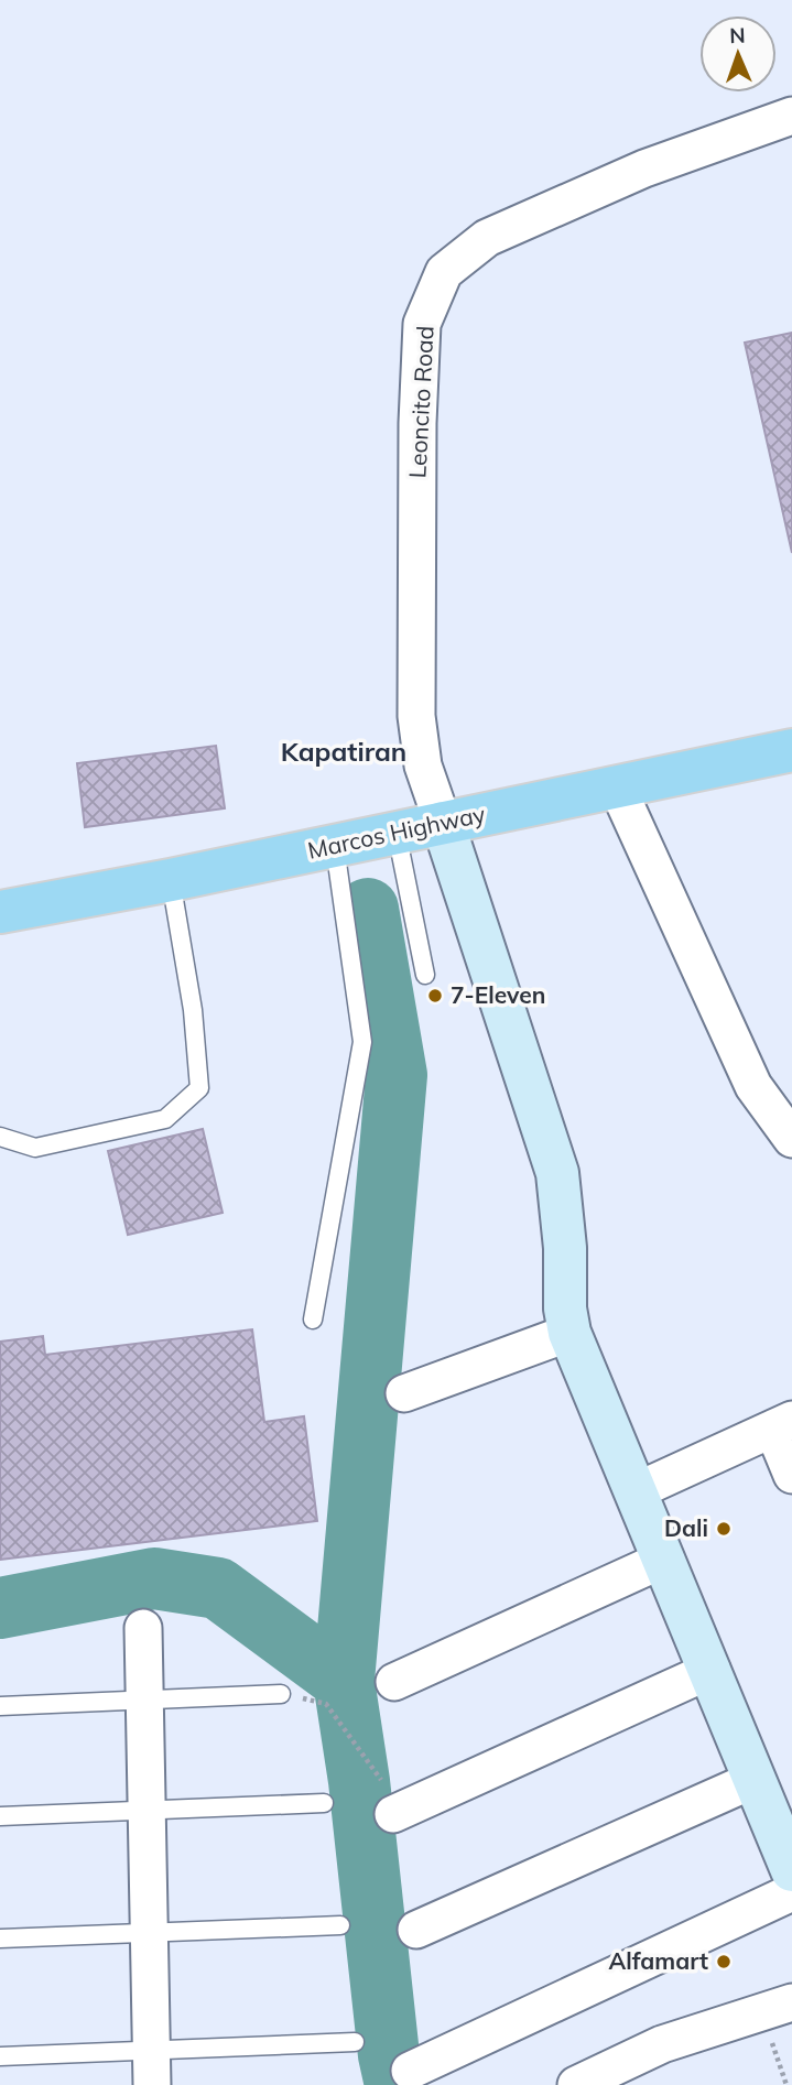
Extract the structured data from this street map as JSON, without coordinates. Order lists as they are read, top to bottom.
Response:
{
  "streets": {
    "main road": ["Marcos Highway"],
    "street": ["Leoncito Road"]
  },
  "crossings": [
    ["Leoncito Road", "Marcos Highway"]
  ],
  "districts": ["Kapatiran"],
  "places": ["7-Eleven", "Dali", "Alfamart"],
  "north": "top"
}
